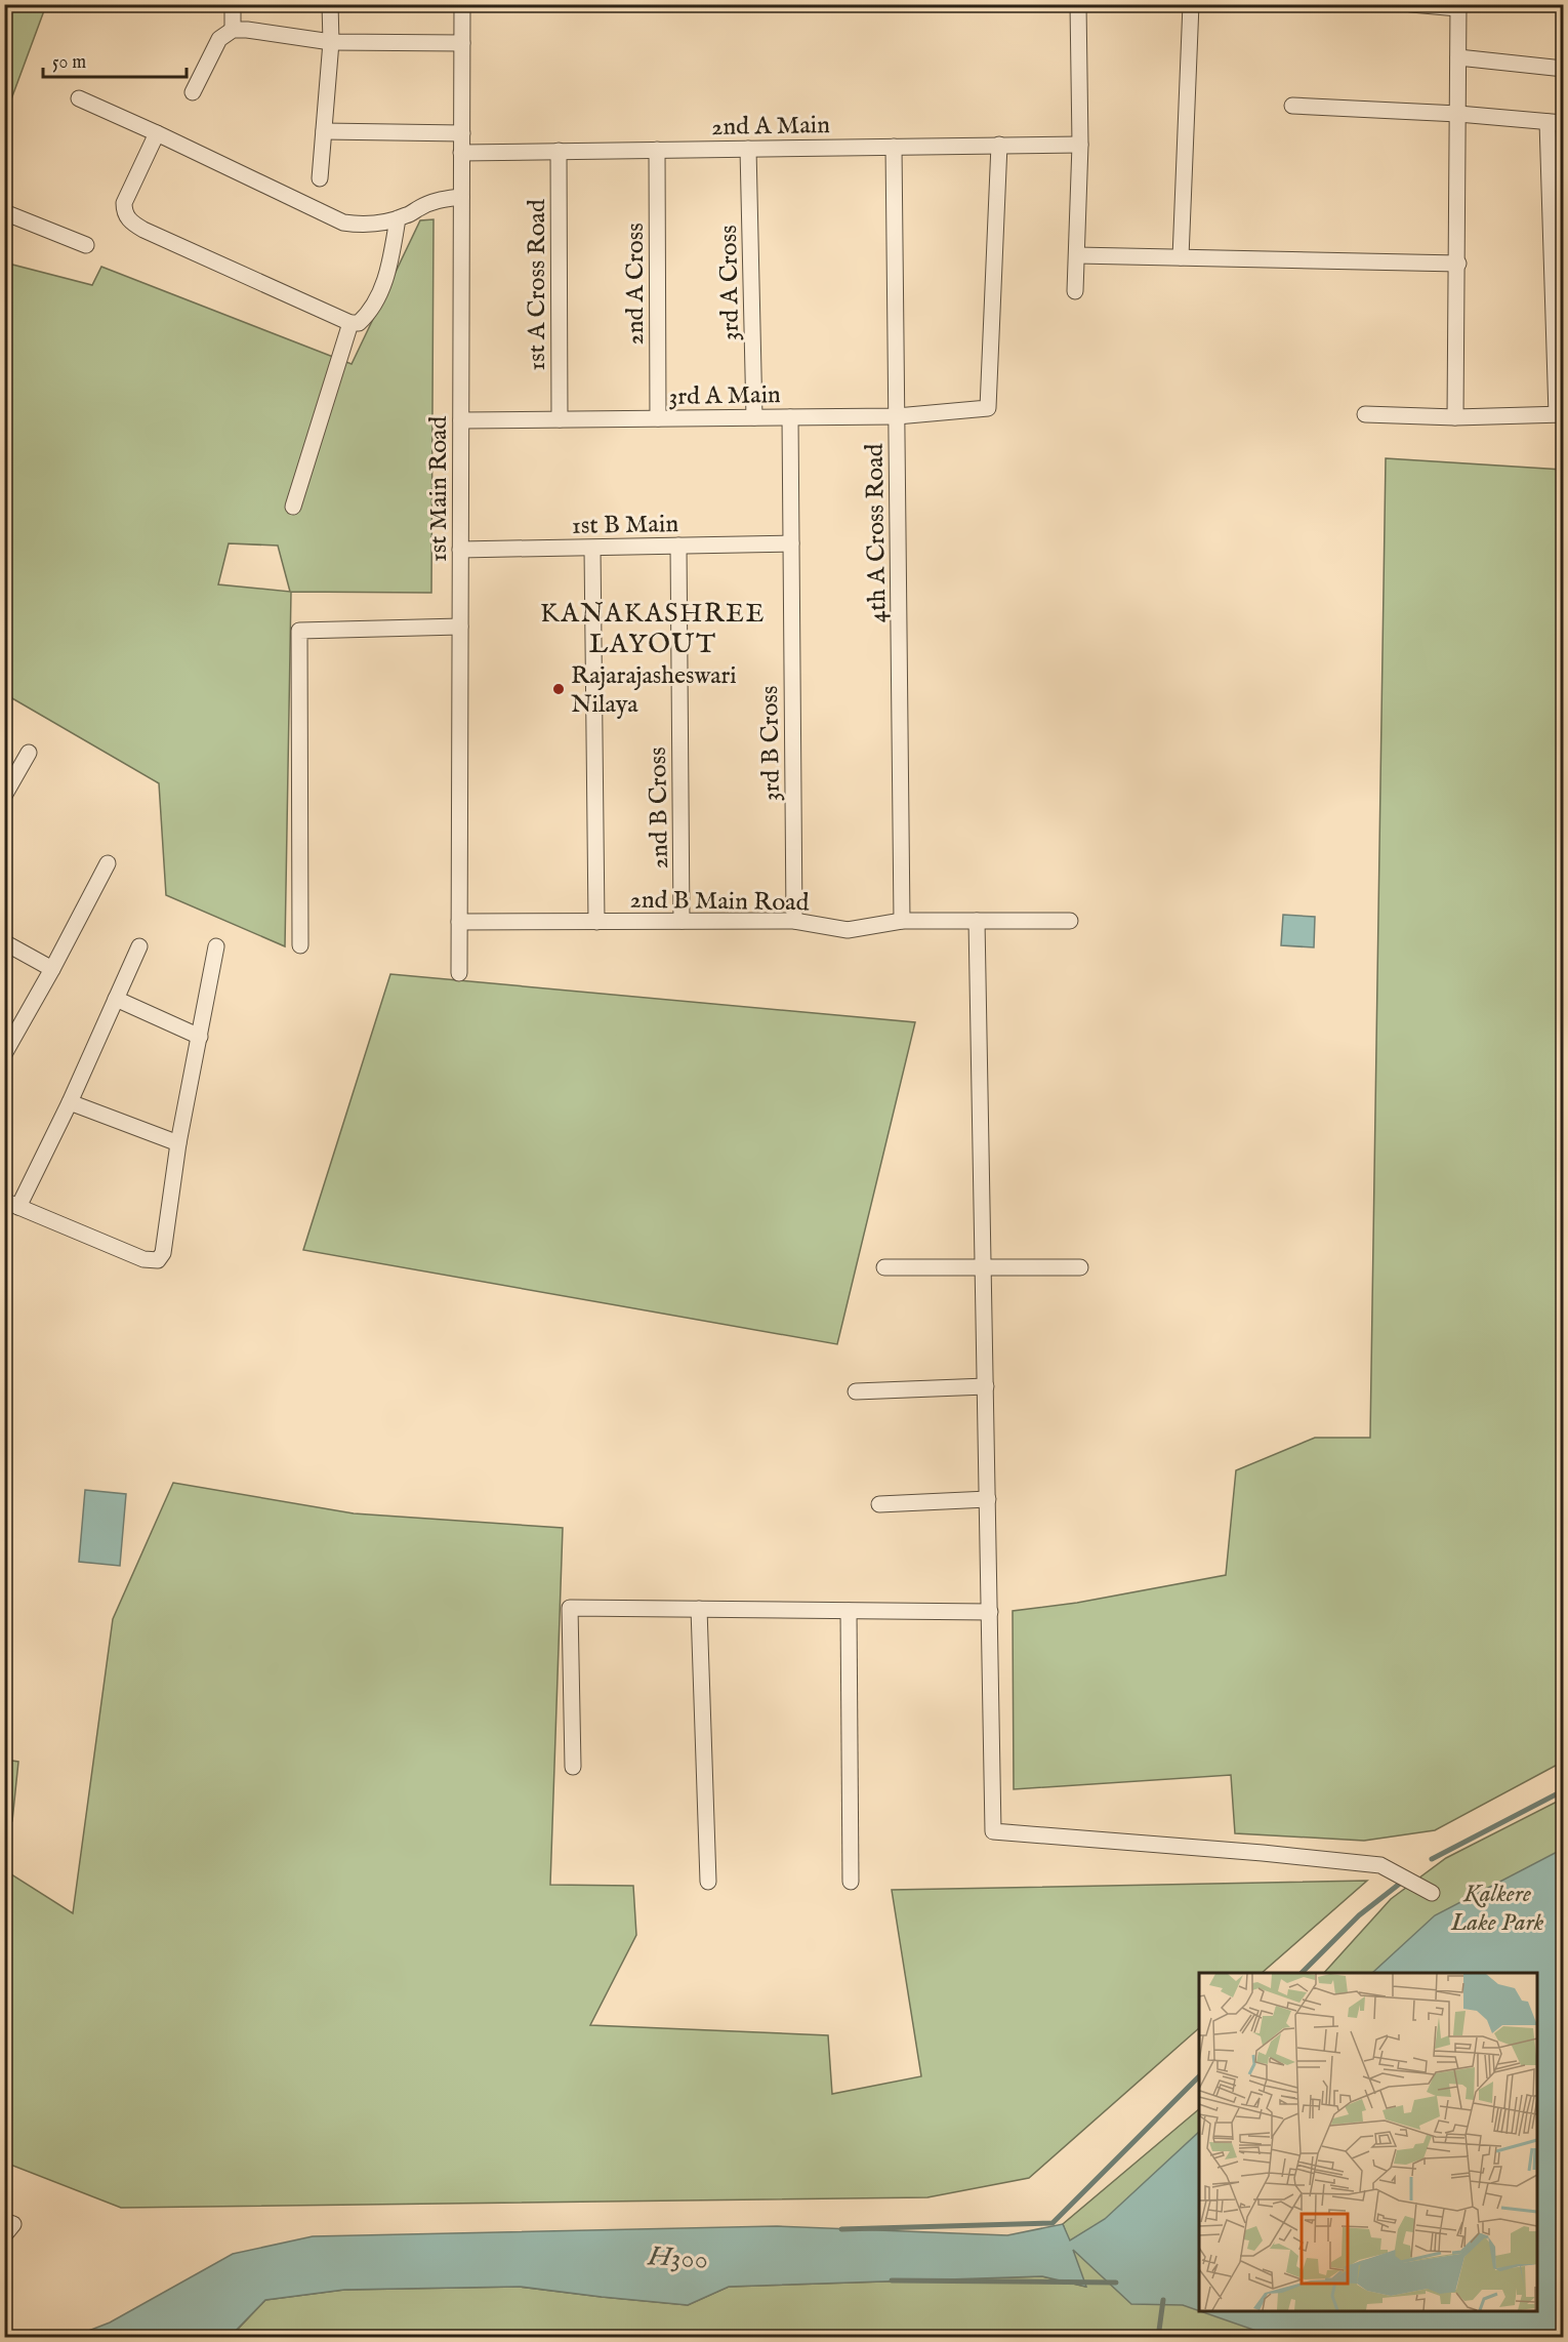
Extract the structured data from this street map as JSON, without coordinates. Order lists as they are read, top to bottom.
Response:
{
  "streets": {
    "street": [
      "2nd A Main",
      "3rd A Cross",
      "2nd A Cross",
      "1st A Cross Road",
      "3rd A Main",
      "1st Main Road",
      "1st B Main",
      "4th A Cross Road",
      "3rd B Cross",
      "2nd B Cross",
      "2nd B Main Road"
    ]
  },
  "crossings": [
    ["2nd A Main", "3rd A Cross"],
    ["2nd A Main", "2nd A Cross"],
    ["2nd A Main", "1st A Cross Road"],
    ["2nd A Main", "3rd A Main"],
    ["2nd A Main", "1st Main Road"],
    ["2nd A Main", "4th A Cross Road"],
    ["3rd A Cross", "3rd A Main"],
    ["2nd A Cross", "3rd A Main"],
    ["1st A Cross Road", "3rd A Main"],
    ["3rd A Main", "1st Main Road"],
    ["3rd A Main", "4th A Cross Road"],
    ["3rd A Main", "3rd B Cross"],
    ["1st Main Road", "1st B Main"],
    ["1st Main Road", "2nd B Main Road"],
    ["1st B Main", "3rd B Cross"],
    ["1st B Main", "2nd B Cross"],
    ["4th A Cross Road", "2nd B Main Road"],
    ["3rd B Cross", "2nd B Main Road"],
    ["2nd B Cross", "2nd B Main Road"]
  ],
  "districts": ["KANAKASHREE LAYOUT"],
  "water": ["H300"],
  "parks": ["Kalkere Lake Park"],
  "places": ["Rajarajasheswari Nilaya"],
  "scale_bar": "50 m"
}
